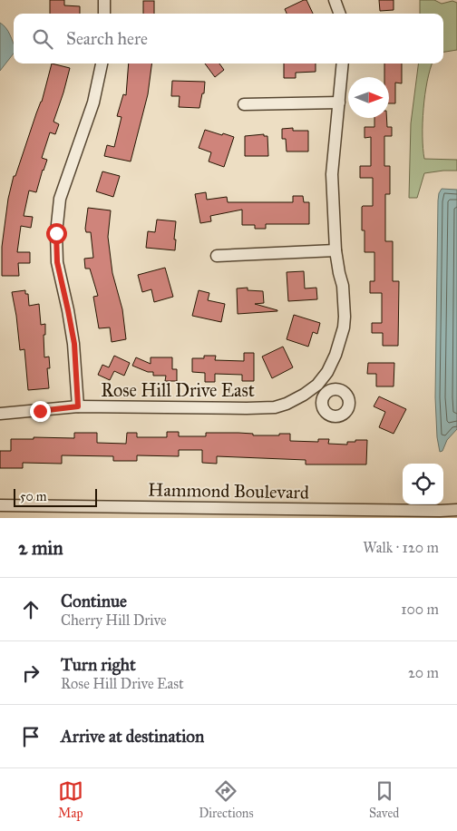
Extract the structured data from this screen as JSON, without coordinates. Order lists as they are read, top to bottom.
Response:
{
  "streets": {
    "street": ["Rose Hill Drive East", "Hammond Boulevard"]
  },
  "scale_bar": "50 m",
  "north": "right",
  "page": {
    "search": "Search here",
    "scale": "50 m",
    "heading": ["2 min", "Walk · 120 m"],
    "list": [
      ["Continue", "Cherry Hill Drive", "100 m"],
      ["Turn right", "Rose Hill Drive East", "20 m"],
      "Arrive at destination"
    ],
    "nav": ["Map", "Directions", "Saved"]
  }
}
